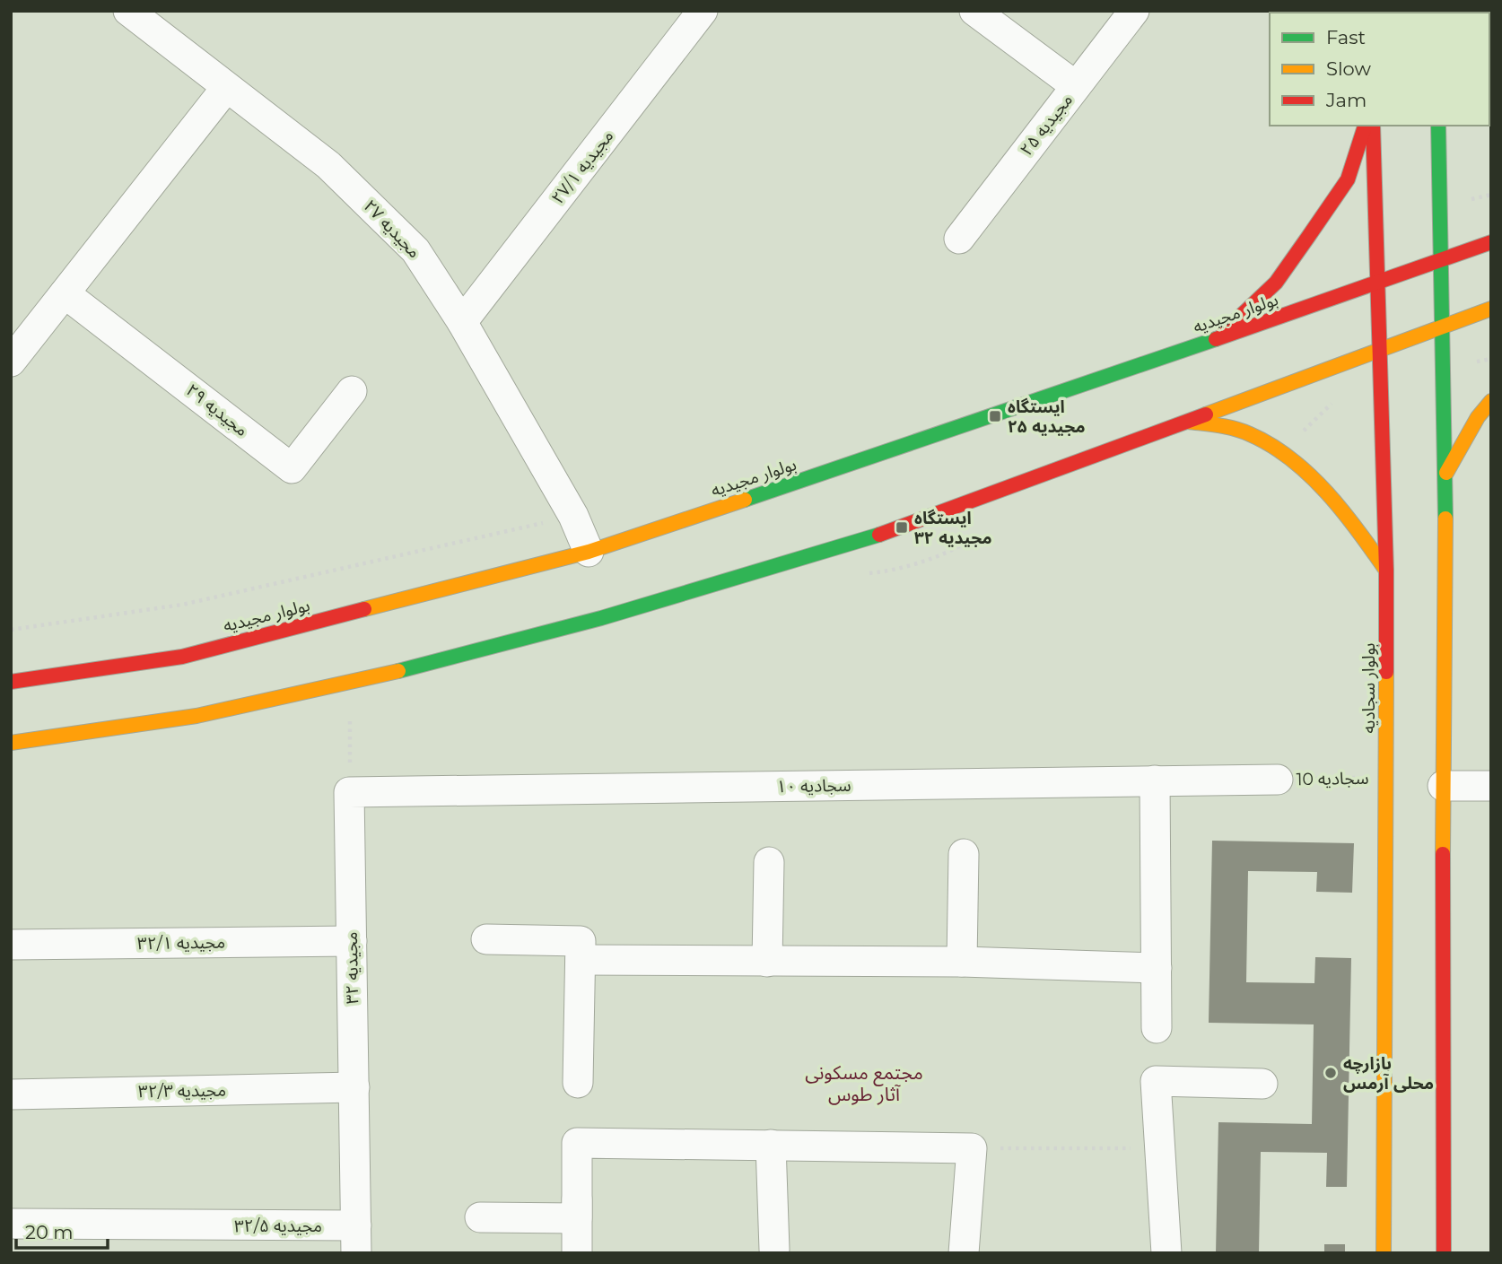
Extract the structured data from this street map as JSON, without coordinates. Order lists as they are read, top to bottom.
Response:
{
  "streets": {
    "main road": ["بولوار مجیدیه", "بولوار سجادیه"],
    "street": [
      "مجیدیه ۲۵",
      "مجیدیه ۲۷/۱",
      "مجیدیه ۲۷",
      "مجیدیه ۲۹",
      "سجادیه ۱۰",
      "مجیدیه ۳۲/۱",
      "مجیدیه ۳۲",
      "مجیدیه ۳۲/۳",
      "مجیدیه ۳۲/۵"
    ],
    "path": ["سجادیه 10"]
  },
  "crossings": [
    ["مجیدیه ۲۷/۱", "مجیدیه ۲۷"],
    ["مجیدیه ۲۷", "بولوار مجیدیه"],
    ["بولوار مجیدیه", "بولوار سجادیه"],
    ["بولوار سجادیه", "سجادیه 10"],
    ["سجادیه 10", "سجادیه ۱۰"],
    ["سجادیه ۱۰", "مجیدیه ۳۲"],
    ["مجیدیه ۳۲/۱", "مجیدیه ۳۲"],
    ["مجیدیه ۳۲", "مجیدیه ۳۲/۳"],
    ["مجیدیه ۳۲", "مجیدیه ۳۲/۵"]
  ],
  "districts": ["مجتمع مسکونی آثار طوس"],
  "places": {
    "transit": ["ایستگاه مجیدیه ۲۵", "ایستگاه مجیدیه ۳۲"],
    "other": ["بازارچه محلی آرمس"]
  },
  "legend": ["Fast", "Slow", "Jam"],
  "scale_bar": "20 m"
}
